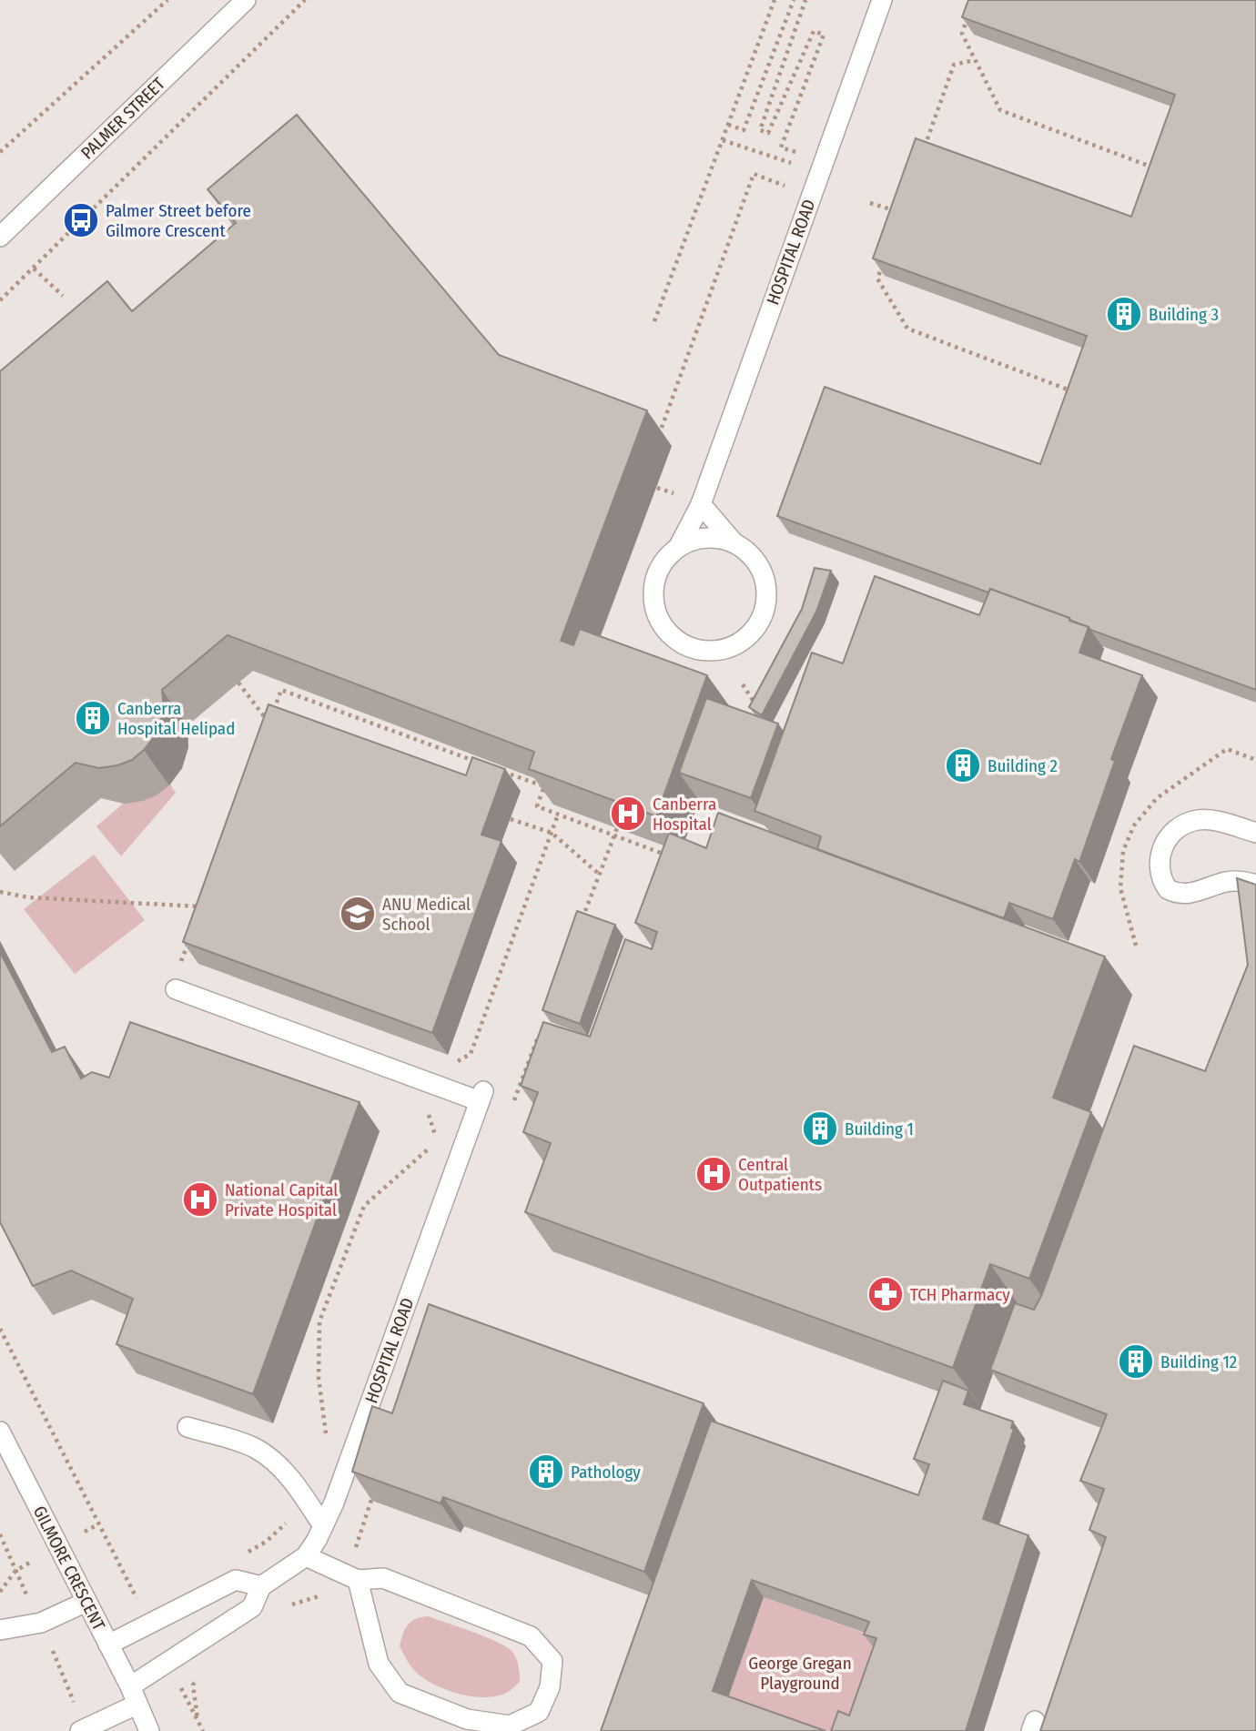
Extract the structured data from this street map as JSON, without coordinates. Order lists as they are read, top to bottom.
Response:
{
  "streets": {
    "street": ["PALMER STREET", "HOSPITAL ROAD", "GILMORE CRESCENT"]
  },
  "crossings": [
    ["HOSPITAL ROAD", "GILMORE CRESCENT"]
  ],
  "parks": ["George Gregan Playground"],
  "places": {
    "bus stop": ["Palmer Street before Gilmore Crescent"],
    "building": [
      "Building 3",
      "Canberra Hospital Helipad",
      "Building 2",
      "Building 1",
      "Building 12",
      "Pathology"
    ],
    "hospital": ["Canberra Hospital", "Central Outpatients", "National Capital Private Hospital"],
    "school or university": ["ANU Medical School"],
    "pharmacy": ["TCH Pharmacy"]
  }
}
